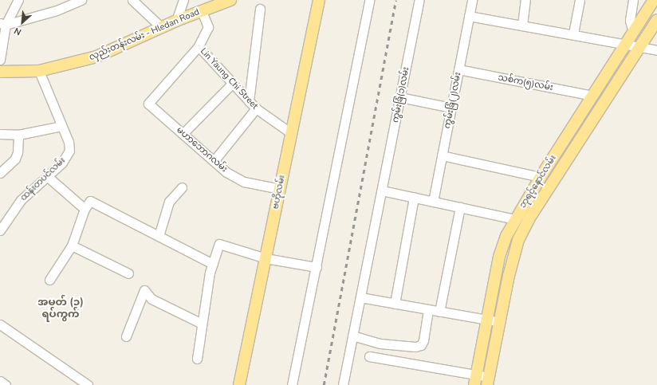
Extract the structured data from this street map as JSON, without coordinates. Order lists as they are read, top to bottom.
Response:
{
  "streets": {
    "main road": ["လှည်းတန်းလမ်း - Hledan Road", "ဘုရင့်နောင်လမ်း", "ဗဟိုလမ်း"],
    "street": [
      "Lin Yaung Chi Street",
      "သစ်က(၅)လမ်း",
      "ကွမ်းခြံ(၁)လမ်း",
      "ကွမ်းခြံ(၂)လမ်း",
      "မဟာဘောဂလမ်း",
      "ထန်းတပင်လမ်း"
    ]
  },
  "crossings": [
    ["လှည်းတန်းလမ်း - Hledan Road", "ထန်းတပင်လမ်း"],
    ["Lin Yaung Chi Street", "မဟာဘောဂလမ်း"],
    ["Lin Yaung Chi Street", "ဗဟိုလမ်း"],
    ["သစ်က(၅)လမ်း", "ကွမ်းခြံ(၂)လမ်း"],
    ["သစ်က(၅)လမ်း", "ဘုရင့်နောင်လမ်း"],
    ["မဟာဘောဂလမ်း", "ဗဟိုလမ်း"]
  ],
  "districts": ["အမှတ် (၃) ရပ်ကွက်"],
  "north": "bottom left"
}
